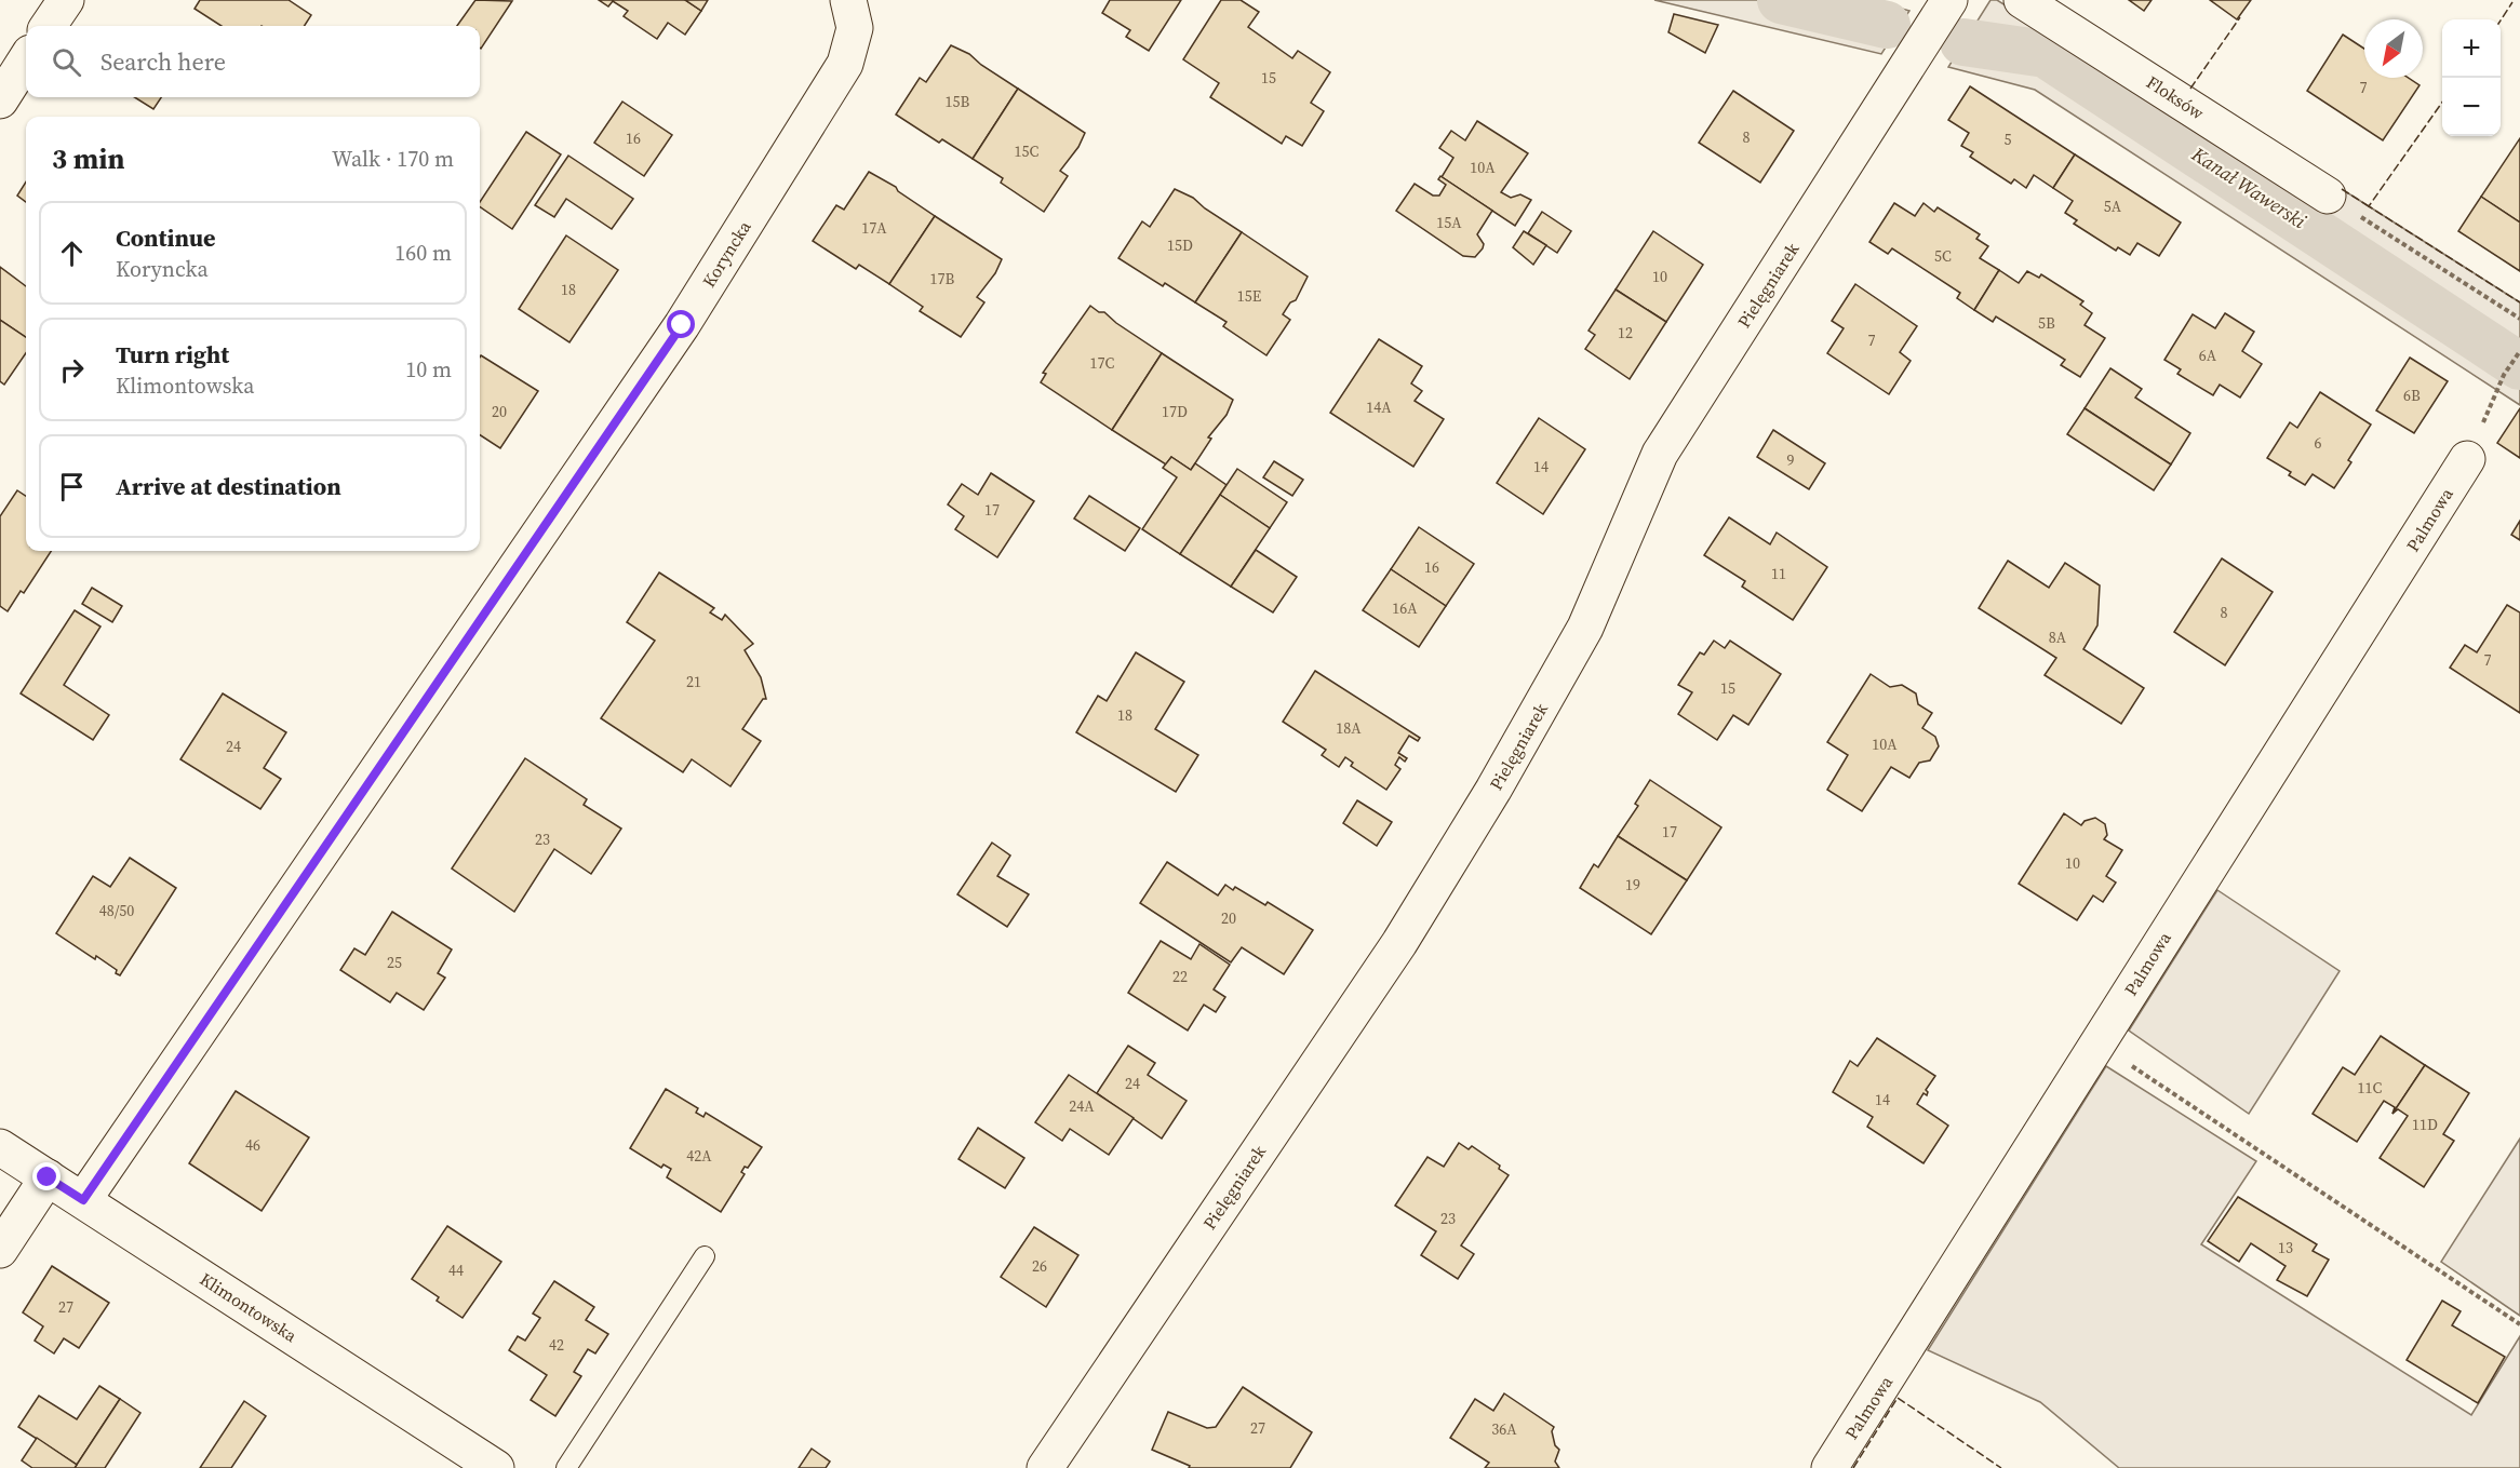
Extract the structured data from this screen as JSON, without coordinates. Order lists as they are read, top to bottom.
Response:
{
  "streets": {
    "street": [
      "Floksów",
      "Koryncka",
      "Pielęgniarek",
      "Palmowa",
      "Klimontowska"
    ]
  },
  "crossings": [
    ["Koryncka", "Klimontowska"]
  ],
  "water": ["Kanał Wawerski"],
  "house_numbers": [
    "15",
    "7",
    "15B",
    "8",
    "16",
    "5",
    "15C",
    "10A",
    "5A",
    "15A",
    "17A",
    "15D",
    "5C",
    "10",
    "17B",
    "18",
    "15E",
    "5B",
    "12",
    "7",
    "6A",
    "17C",
    "6B",
    "14A",
    "20",
    "17D",
    "6",
    "9",
    "14",
    "17",
    "16",
    "11",
    "16A",
    "8",
    "8A",
    "7",
    "21",
    "15",
    "18",
    "18A",
    "10A",
    "24",
    "17",
    "23",
    "10",
    "19",
    "48/50",
    "20",
    "25",
    "22",
    "24",
    "11C",
    "14",
    "24A",
    "11D",
    "46",
    "42A",
    "23",
    "13",
    "26",
    "44",
    "27",
    "42",
    "27",
    "36A"
  ],
  "north": "bottom left",
  "page": {
    "map_buttons": ["+", "−"],
    "search": "Search here",
    "heading": ["3 min", "Walk · 170 m"],
    "list": [
      ["Continue", "Koryncka", "160 m"],
      ["Turn right", "Klimontowska", "10 m"],
      "Arrive at destination"
    ]
  }
}
